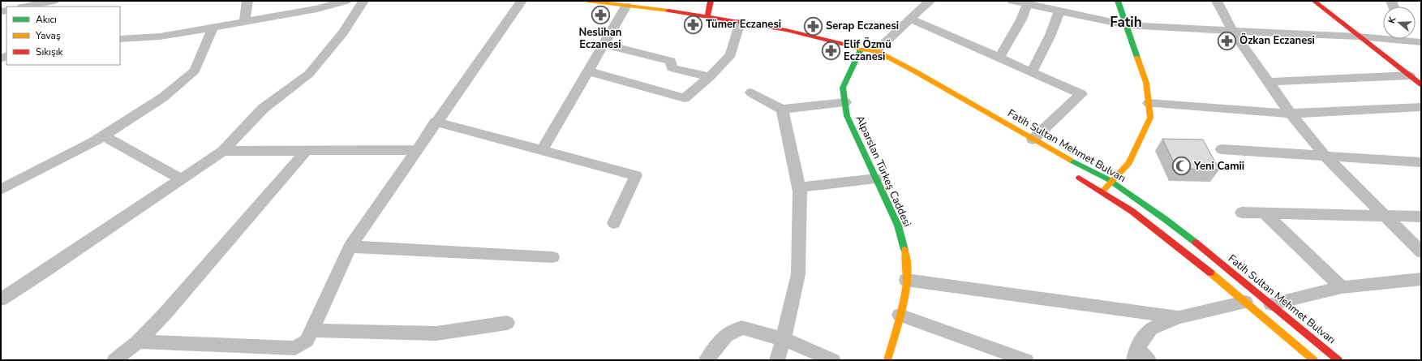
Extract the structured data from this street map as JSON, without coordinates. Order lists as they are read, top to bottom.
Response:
{
  "streets": {
    "main road": ["Fatih Sultan Mehmet Bulvarı", "Alparslan Türkeş Caddesi"]
  },
  "crossings": [
    ["Fatih Sultan Mehmet Bulvarı", "Alparslan Türkeş Caddesi"]
  ],
  "districts": ["Fatih"],
  "places": {
    "pharmacy": [
      "Neslihan Eczanesi",
      "Tümer Eczanesi",
      "Serap Eczanesi",
      "Özkan Eczanesi",
      "Elif Özmü Eczanesi"
    ],
    "mosque": ["Yeni Camii"]
  },
  "legend": ["Akıcı", "Yavaş", "Sıkışık"],
  "north": "left"
}
